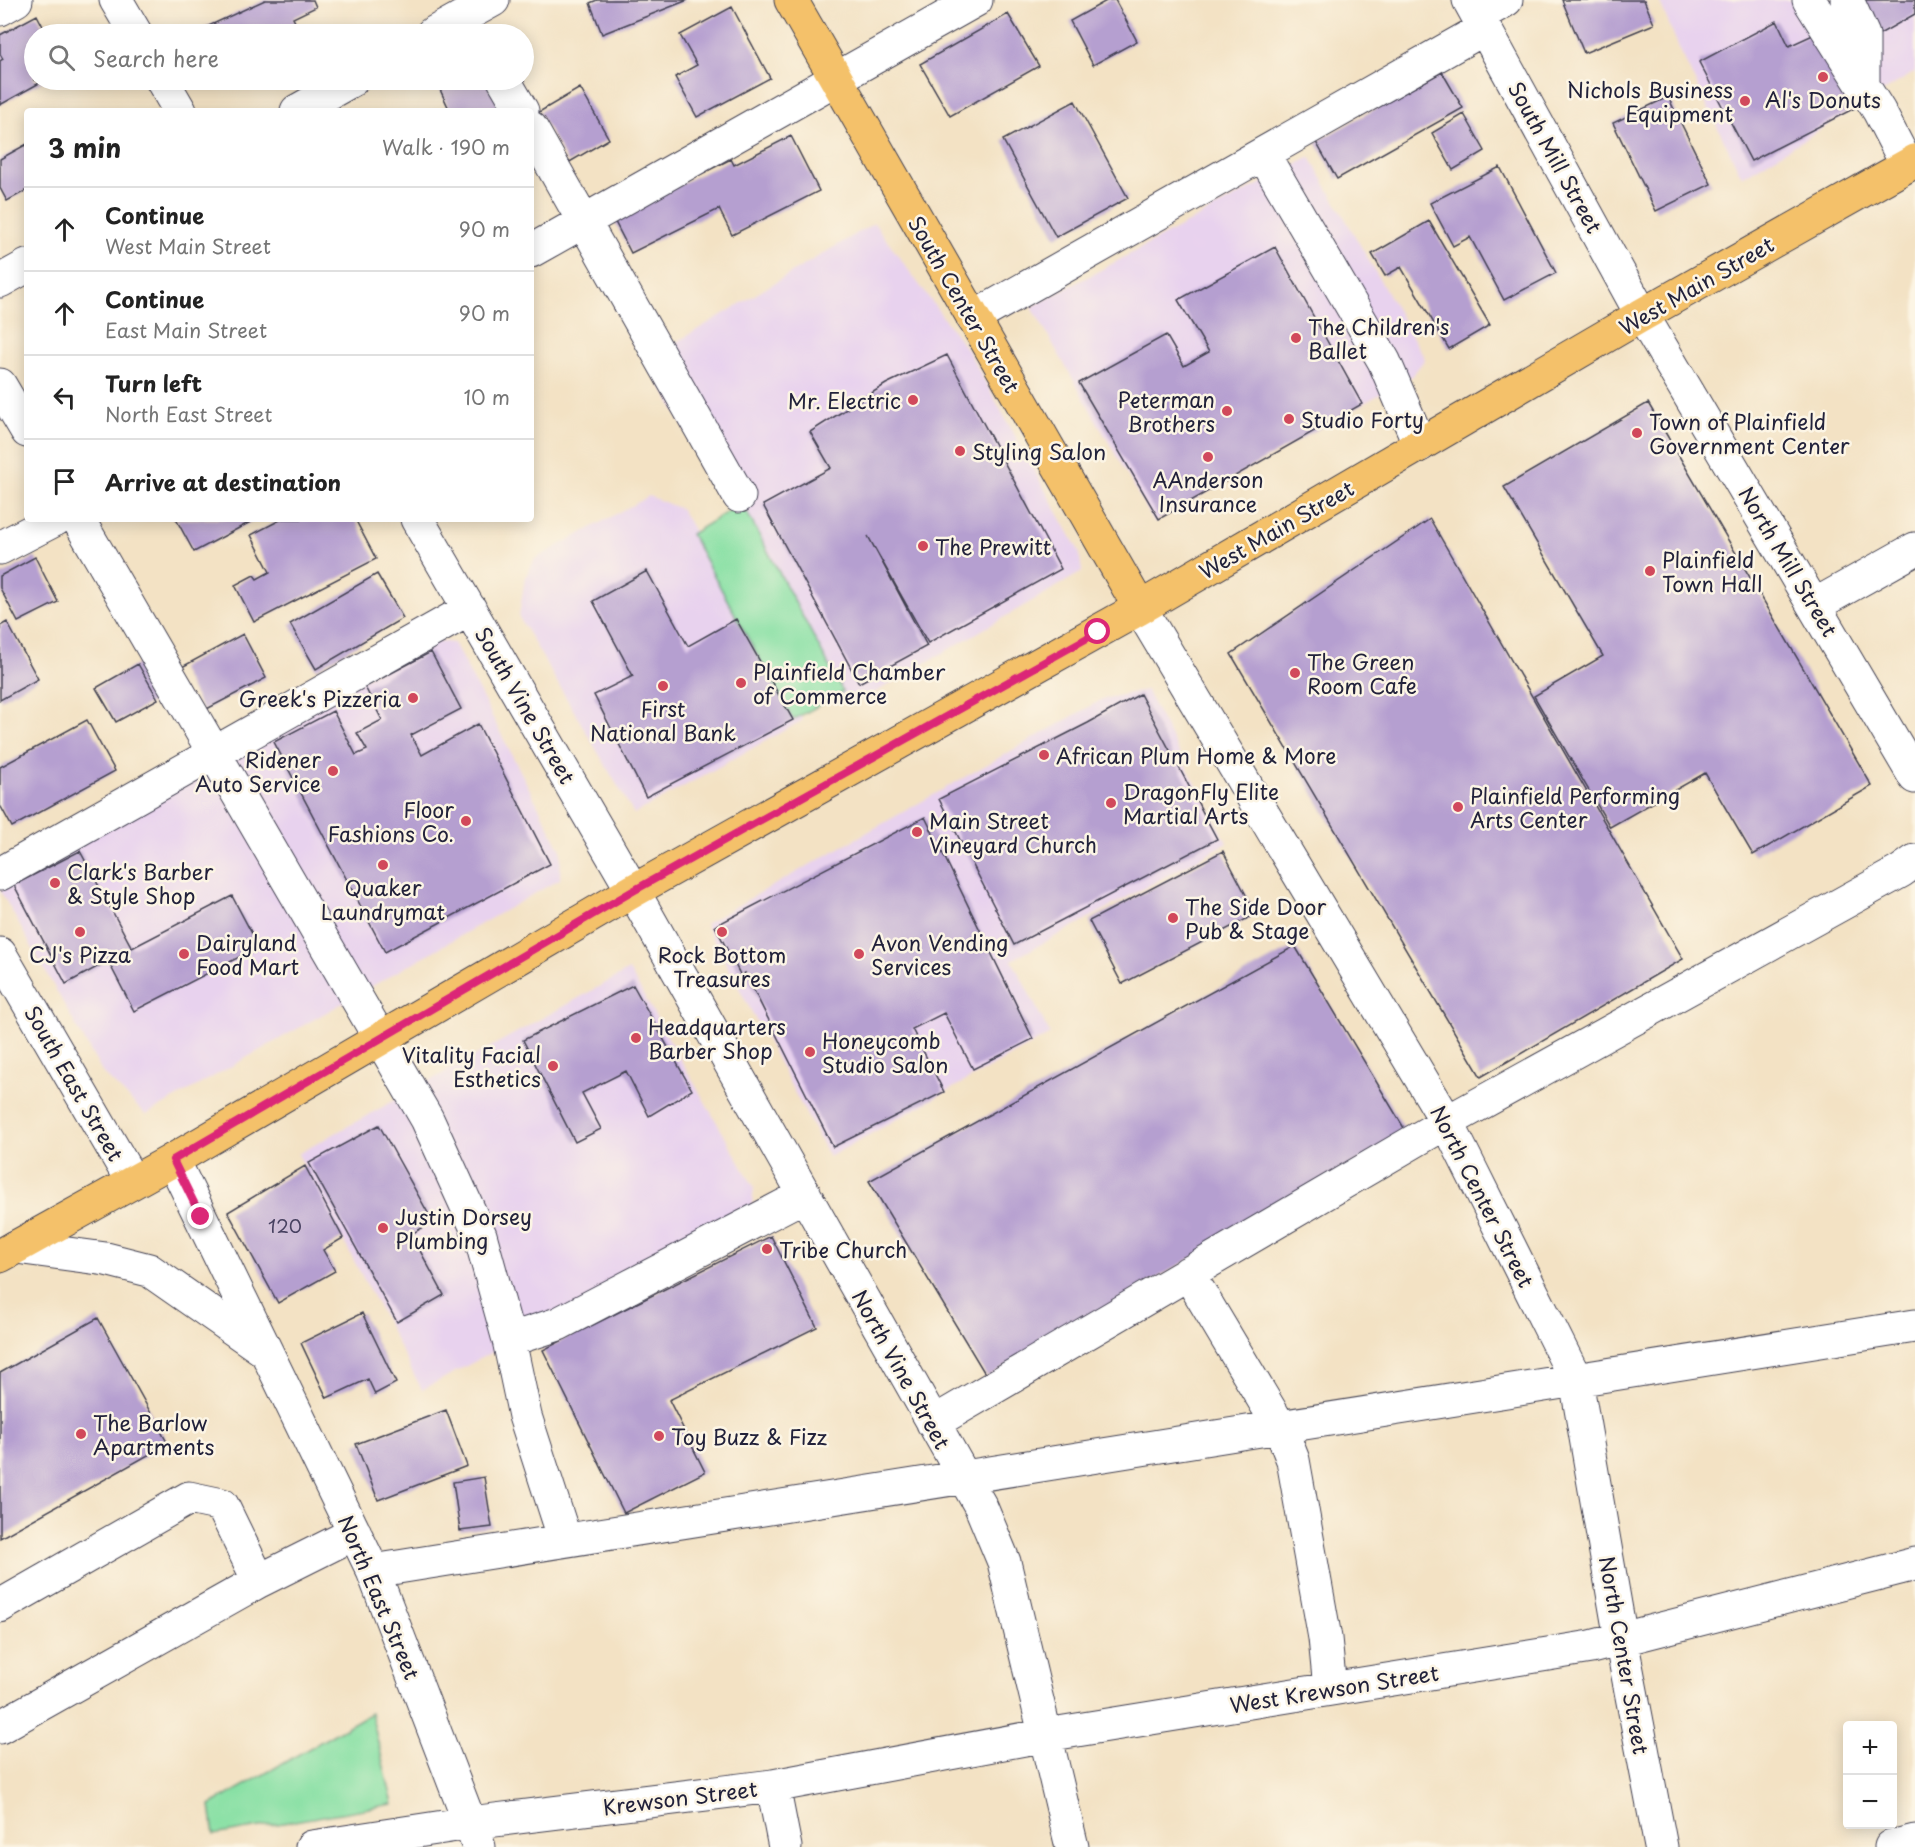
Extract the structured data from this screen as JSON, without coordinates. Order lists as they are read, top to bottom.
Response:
{
  "streets": {
    "main road": ["West Main Street", "South Center Street"],
    "street": [
      "South Mill Street",
      "North Mill Street",
      "South Vine Street",
      "South East Street",
      "North Center Street",
      "North Vine Street",
      "North East Street",
      "West Krewson Street",
      "Krewson Street"
    ]
  },
  "crossings": [
    ["South Mill Street", "West Main Street"],
    ["South Mill Street", "North Mill Street"],
    ["West Main Street", "South Center Street"],
    ["West Main Street", "North Mill Street"],
    ["West Main Street", "South Vine Street"],
    ["West Main Street", "South East Street"],
    ["West Main Street", "North Center Street"],
    ["West Main Street", "North Vine Street"],
    ["West Main Street", "North East Street"],
    ["South Center Street", "North Center Street"],
    ["South Vine Street", "North Vine Street"],
    ["North Center Street", "West Krewson Street"],
    ["North Vine Street", "West Krewson Street"],
    ["North Vine Street", "Krewson Street"],
    ["North East Street", "Krewson Street"],
    ["West Krewson Street", "Krewson Street"]
  ],
  "places": [
    "Al's Donuts",
    "Nichols Business Equipment",
    "The Children's Ballet",
    "Mr. Electric",
    "Peterman Brothers",
    "Studio Forty",
    "Town of Plainfield Government Center",
    "Styling Salon",
    "AAnderson Insurance",
    "The Prewitt",
    "Plainfield Town Hall",
    "The Green Room Cafe",
    "Plainfield Chamber of Commerce",
    "First National Bank",
    "Greek's Pizzeria",
    "African Plum Home & More",
    "Ridener Auto Service",
    "DragonFly Elite Martial Arts",
    "Plainfield Performing Arts Center",
    "Floor Fashions Co.",
    "Main Street Vineyard Church",
    "Quaker Laundrymat",
    "Clark's Barber & Style Shop",
    "The Side Door Pub & Stage",
    "CJ's Pizza",
    "Rock Bottom Treasures",
    "Dairyland Food Mart",
    "Avon Vending Services",
    "Headquarters Barber Shop",
    "Honeycomb Studio Salon",
    "Vitality Facial Esthetics",
    "Justin Dorsey Plumbing",
    "Tribe Church",
    "The Barlow Apartments",
    "Toy Buzz & Fizz"
  ],
  "house_numbers": ["120"],
  "page": {
    "search": "Search here",
    "heading": ["3 min", "Walk · 190 m"],
    "list": [
      ["Continue", "West Main Street", "90 m"],
      ["Continue", "East Main Street", "90 m"],
      ["Turn left", "North East Street", "10 m"],
      "Arrive at destination"
    ],
    "map_buttons": ["+", "−"]
  }
}
